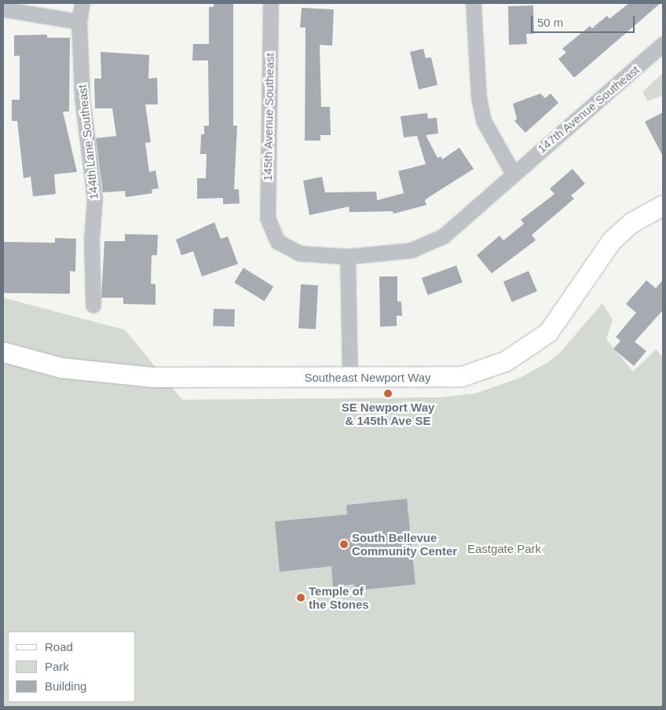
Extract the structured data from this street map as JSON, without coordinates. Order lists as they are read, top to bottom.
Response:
{
  "streets": {
    "main road": ["Southeast Newport Way"],
    "street": ["147th Avenue Southeast", "145th Avenue Southeast", "144th Lane Southeast"]
  },
  "crossings": [
    ["147th Avenue Southeast", "145th Avenue Southeast"]
  ],
  "parks": ["Eastgate Park"],
  "places": ["SE Newport Way & 145th Ave SE", "South Bellevue Community Center", "Temple of the Stones"],
  "legend": ["Road", "Park", "Building"],
  "scale_bar": "50 m"
}
